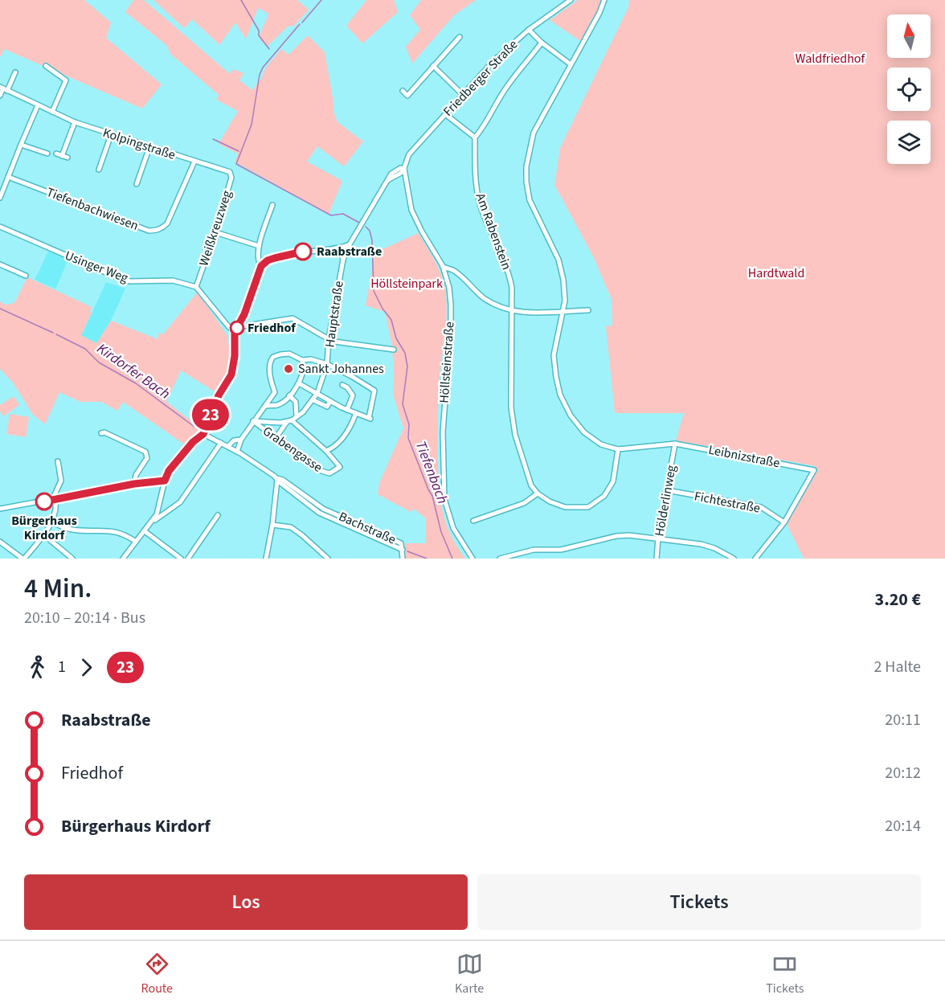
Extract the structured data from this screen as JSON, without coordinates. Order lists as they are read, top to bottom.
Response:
{
  "streets": {
    "street": [
      "Friedberger Straße",
      "Kolpingstraße",
      "Tiefenbachwiesen",
      "Weißkreuzweg",
      "Am Rabenstein",
      "Usinger Weg",
      "Hauptstraße",
      "Höllsteinstraße",
      "Grabengasse",
      "Leibnizstraße",
      "Hölderlinweg",
      "Fichtestraße",
      "Bachstraße"
    ]
  },
  "crossings": [
    ["Friedberger Straße", "Hauptstraße"],
    ["Friedberger Straße", "Höllsteinstraße"],
    ["Kolpingstraße", "Tiefenbachwiesen"],
    ["Kolpingstraße", "Weißkreuzweg"],
    ["Weißkreuzweg", "Usinger Weg"],
    ["Hauptstraße", "Grabengasse"],
    ["Leibnizstraße", "Hölderlinweg"],
    ["Leibnizstraße", "Fichtestraße"],
    ["Hölderlinweg", "Fichtestraße"]
  ],
  "water": ["Kirdorfer Bach", "Tiefenbach"],
  "parks": ["Waldfriedhof", "Hardtwald", "Höllsteinpark"],
  "places": [
    "Raabstraße",
    "Friedhof",
    "Sankt Johannes",
    "Bürgerhaus Kirdorf"
  ],
  "lines": ["bus line 23"],
  "north": "top",
  "page": {
    "on_map": "23",
    "heading": ["4 Min.", "20:10 – 20:14 · Bus", "3.20 €"],
    "legs": ["1", "23", "2 Halte"],
    "list": [
      {
        "name": "Raabstraße",
        "value": "20:11"
      },
      {
        "name": "Friedhof",
        "value": "20:12"
      },
      {
        "name": "Bürgerhaus Kirdorf",
        "value": "20:14"
      }
    ],
    "buttons": ["Los", "Tickets"],
    "tabs": ["Route", "Karte", "Tickets"]
  }
}
